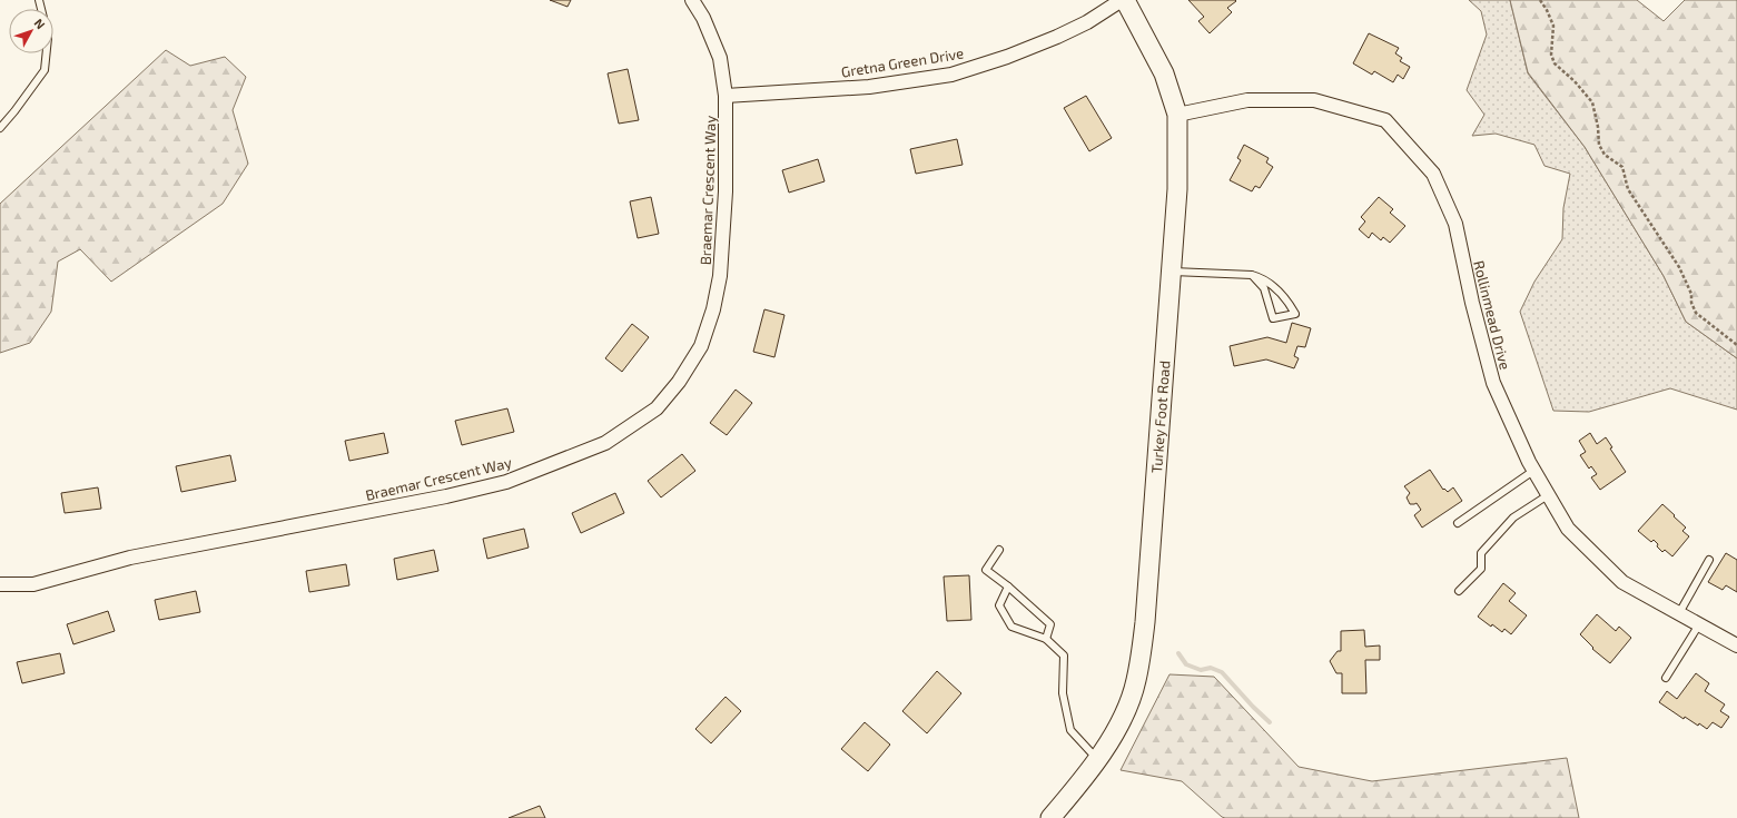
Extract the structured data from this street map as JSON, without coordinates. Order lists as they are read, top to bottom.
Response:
{
  "streets": {
    "street": [
      "Gretna Green Drive",
      "Braemar Crescent Way",
      "Rollinmead Drive",
      "Turkey Foot Road"
    ]
  },
  "crossings": [
    ["Gretna Green Drive", "Braemar Crescent Way"],
    ["Gretna Green Drive", "Turkey Foot Road"],
    ["Rollinmead Drive", "Turkey Foot Road"]
  ],
  "north": "top right"
}
